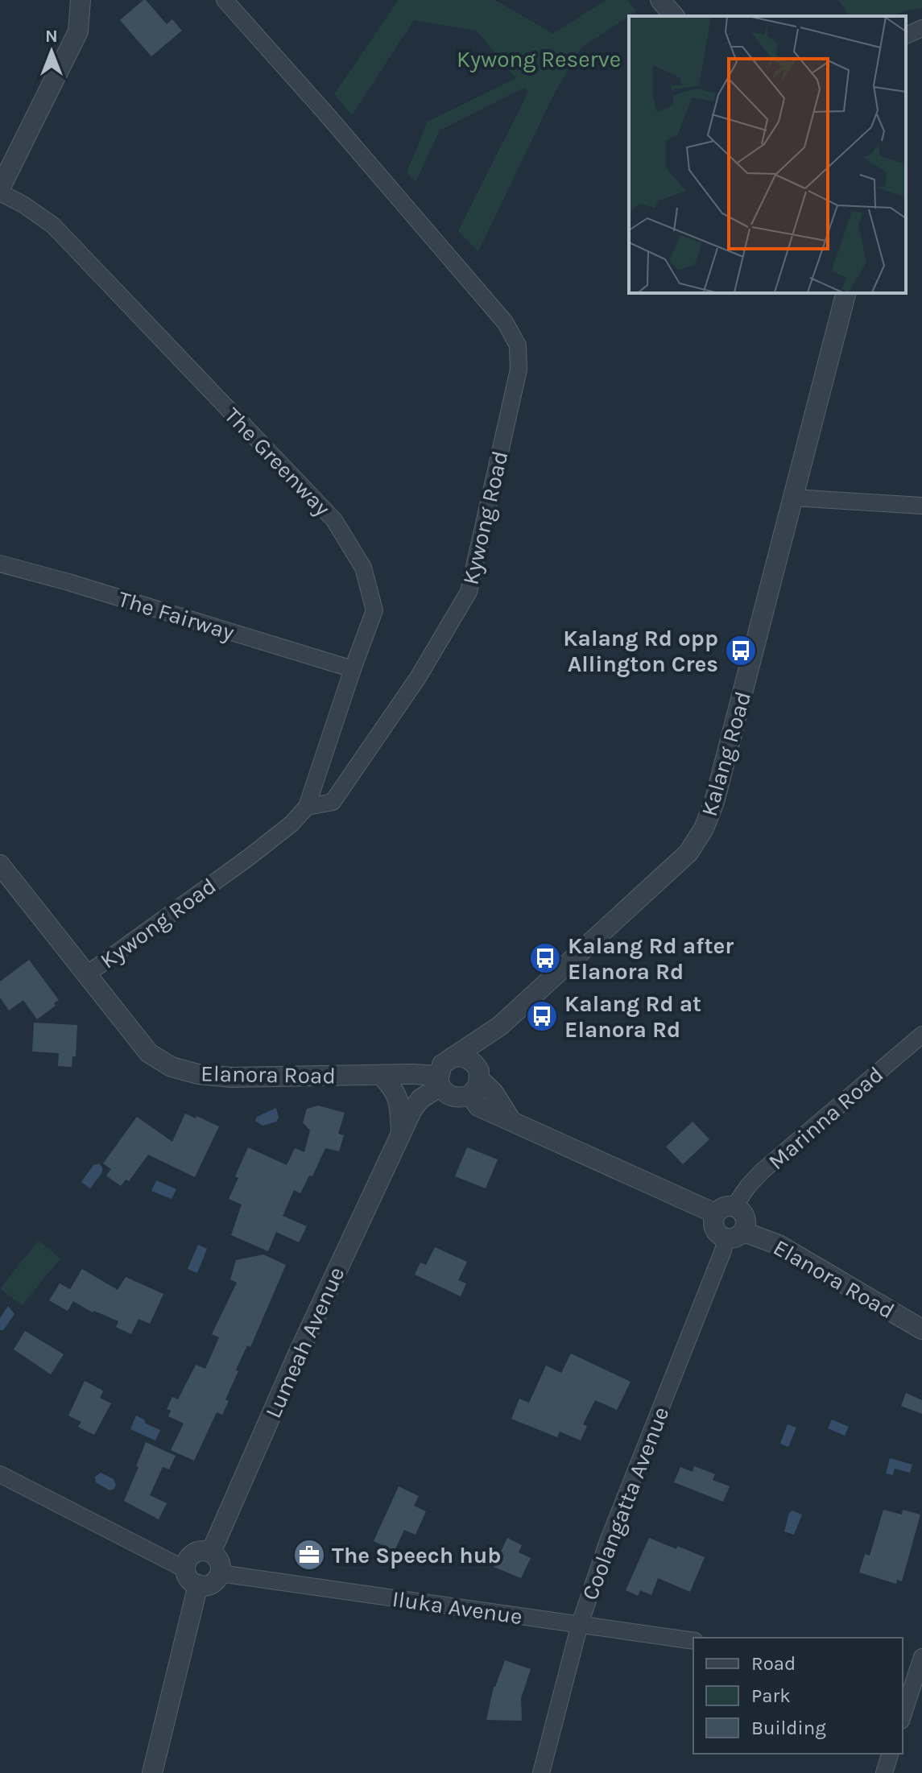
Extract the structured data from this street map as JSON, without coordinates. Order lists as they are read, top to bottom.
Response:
{
  "streets": {
    "street": [
      "The Greenway",
      "Kywong Road",
      "The Fairway",
      "Kalang Road",
      "Elanora Road",
      "Marinna Road",
      "Lumeah Avenue",
      "Coolangatta Avenue",
      "Iluka Avenue"
    ]
  },
  "crossings": [
    ["The Greenway", "Kywong Road"],
    ["The Greenway", "The Fairway"],
    ["Kywong Road", "Elanora Road"],
    ["Kalang Road", "Elanora Road"],
    ["Elanora Road", "Marinna Road"],
    ["Elanora Road", "Coolangatta Avenue"],
    ["Marinna Road", "Coolangatta Avenue"],
    ["Lumeah Avenue", "Iluka Avenue"],
    ["Coolangatta Avenue", "Iluka Avenue"]
  ],
  "parks": ["Kywong Reserve"],
  "places": {
    "bus stop": ["Kalang Rd opp Allington Cres", "Kalang Rd after Elanora Rd", "Kalang Rd at Elanora Rd"],
    "office": ["The Speech hub"]
  },
  "legend": ["Road", "Park", "Building"],
  "north": "top"
}
